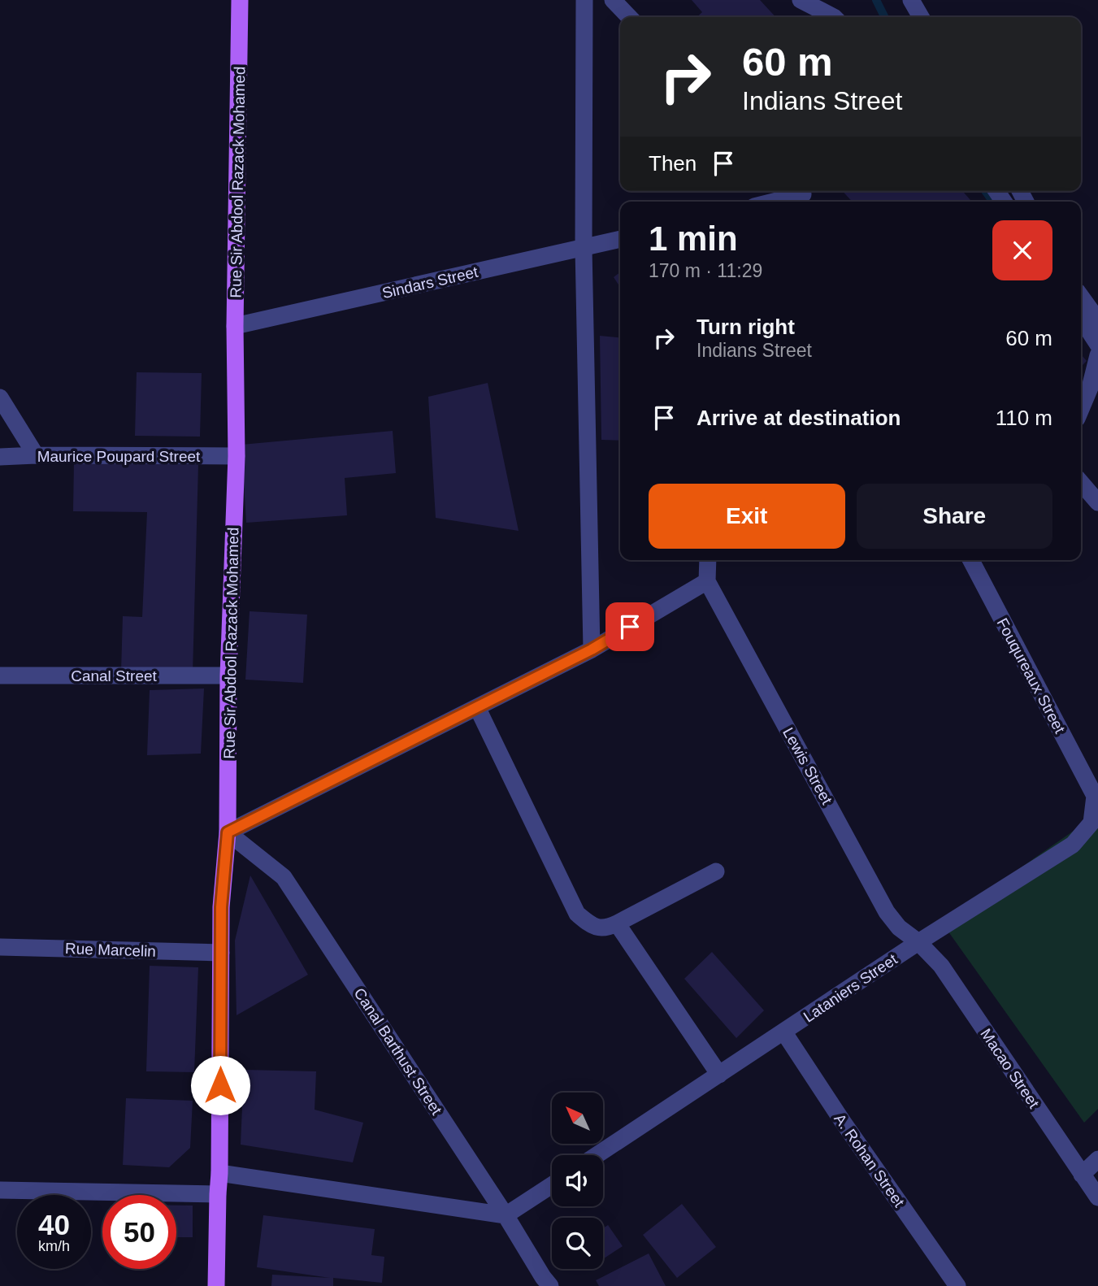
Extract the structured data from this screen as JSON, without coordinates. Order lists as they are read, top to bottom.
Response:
{
  "streets": {
    "main road": ["Rue Sir Abdool Razack Mohamed"],
    "street": [
      "Sindars Street",
      "Maurice Poupard Street",
      "Canal Street",
      "Fouqureaux Street",
      "Lewis Street",
      "Rue Marcelin",
      "Lataniers Street",
      "Canal Barthust Street",
      "Macao Street",
      "A. Rohan Street"
    ]
  },
  "crossings": [
    ["Rue Sir Abdool Razack Mohamed", "Sindars Street"],
    ["Rue Sir Abdool Razack Mohamed", "Maurice Poupard Street"],
    ["Rue Sir Abdool Razack Mohamed", "Canal Street"],
    ["Rue Sir Abdool Razack Mohamed", "Rue Marcelin"],
    ["Rue Sir Abdool Razack Mohamed", "Canal Barthust Street"],
    ["Fouqureaux Street", "Lataniers Street"],
    ["Lewis Street", "Lataniers Street"],
    ["Lewis Street", "Macao Street"],
    ["Lataniers Street", "Macao Street"],
    ["Lataniers Street", "A. Rohan Street"]
  ],
  "north": "top left",
  "page": {
    "turn": ["60 m", "Indians Street"],
    "then": "Then",
    "heading": ["1 min", "170 m · 11:29"],
    "list": [
      {
        "name": "Turn right",
        "note": "Indians Street",
        "value": "60 m"
      },
      {
        "name": "Arrive at destination",
        "value": "110 m"
      }
    ],
    "buttons": ["Exit", "Share"],
    "speed": "40 km/h",
    "limit": "50"
  }
}
